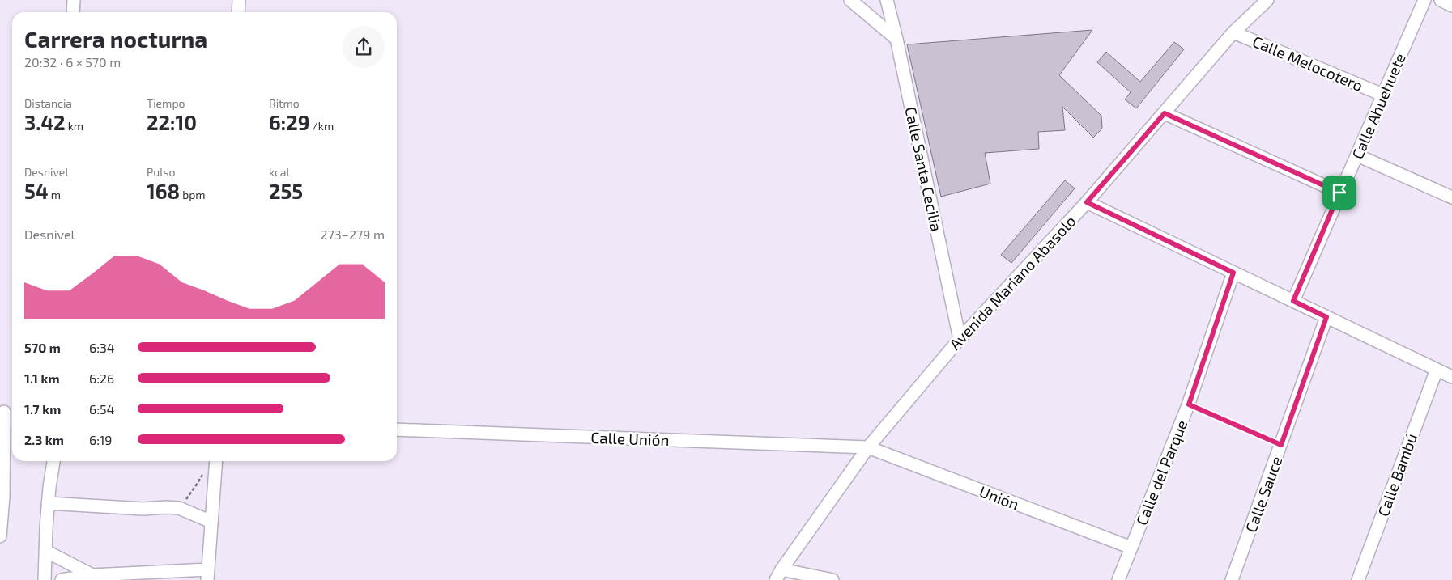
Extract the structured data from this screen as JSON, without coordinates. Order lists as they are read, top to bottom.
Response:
{
  "streets": {
    "street": [
      "Calle Melocotero",
      "Calle Ahuehuete",
      "Calle Santa Cecilia",
      "Avenida Mariano Abasolo",
      "Calle Unión",
      "Calle del Parque",
      "Calle Bambú",
      "Calle Sauce",
      "Unión"
    ]
  },
  "crossings": [
    ["Calle Melocotero", "Calle Ahuehuete"],
    ["Calle Melocotero", "Avenida Mariano Abasolo"],
    ["Calle Santa Cecilia", "Avenida Mariano Abasolo"],
    ["Avenida Mariano Abasolo", "Calle Unión"],
    ["Avenida Mariano Abasolo", "Unión"],
    ["Calle Unión", "Unión"],
    ["Calle del Parque", "Unión"]
  ],
  "page": {
    "heading": ["Carrera nocturna", "20:32 · 6 × 570 m"],
    "stats": [
      ["Distancia", "3.42 km"],
      ["Tiempo", "22:10"],
      ["Ritmo", "6:29 /km"],
      ["Desnivel", "54 m"],
      ["Pulso", "168 bpm"],
      ["kcal", "255"]
    ],
    "chart": ["Desnivel", "273–279 m"],
    "list": [
      {
        "name": "570 m",
        "note": "6:34"
      },
      {
        "name": "1.1 km",
        "note": "6:26"
      },
      {
        "name": "1.7 km",
        "note": "6:54"
      },
      {
        "name": "2.3 km",
        "note": "6:19"
      }
    ]
  }
}
